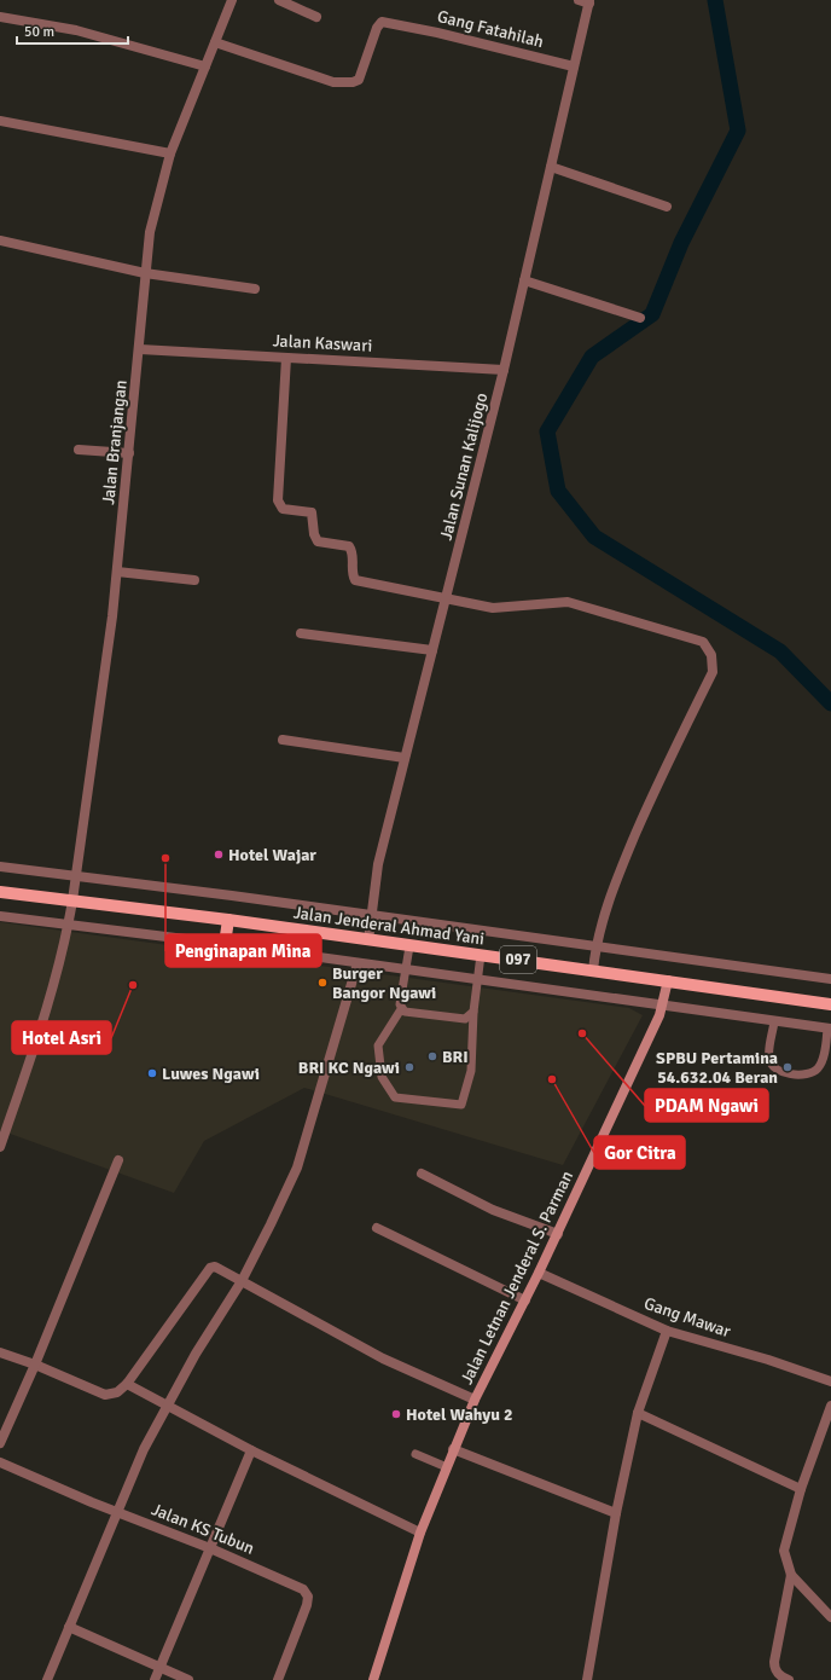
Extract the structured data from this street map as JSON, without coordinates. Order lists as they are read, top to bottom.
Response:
{
  "streets": {
    "main road": ["Jalan Jenderal Ahmad Yani", "097", "Jalan Letnan Jenderal S. Parman"],
    "street": [
      "Gang Fatahilah",
      "Jalan Kaswari",
      "Jalan Branjangan",
      "Jalan Sunan Kalijogo",
      "Gang Mawar",
      "Jalan KS Tubun"
    ]
  },
  "crossings": [
    ["Gang Fatahilah", "Jalan Branjangan"],
    ["Gang Fatahilah", "Jalan Sunan Kalijogo"],
    ["Jalan Kaswari", "Jalan Branjangan"],
    ["Jalan Kaswari", "Jalan Sunan Kalijogo"],
    ["Jalan Branjangan", "Jalan Jenderal Ahmad Yani"],
    ["Jalan Sunan Kalijogo", "Jalan Jenderal Ahmad Yani"],
    ["Jalan Jenderal Ahmad Yani", "Jalan Letnan Jenderal S. Parman"],
    ["Jalan Letnan Jenderal S. Parman", "Gang Mawar"]
  ],
  "places": [
    "Hotel Wajar",
    "Penginapan Mina",
    "Burger Bangor Ngawi",
    "Hotel Asri",
    "PDAM Ngawi",
    "BRI",
    "BRI KC Ngawi",
    "SPBU Pertamina 54.632.04 Beran",
    "Luwes Ngawi",
    "Gor Citra",
    "Hotel Wahyu 2"
  ],
  "scale_bar": "50 m"
}
